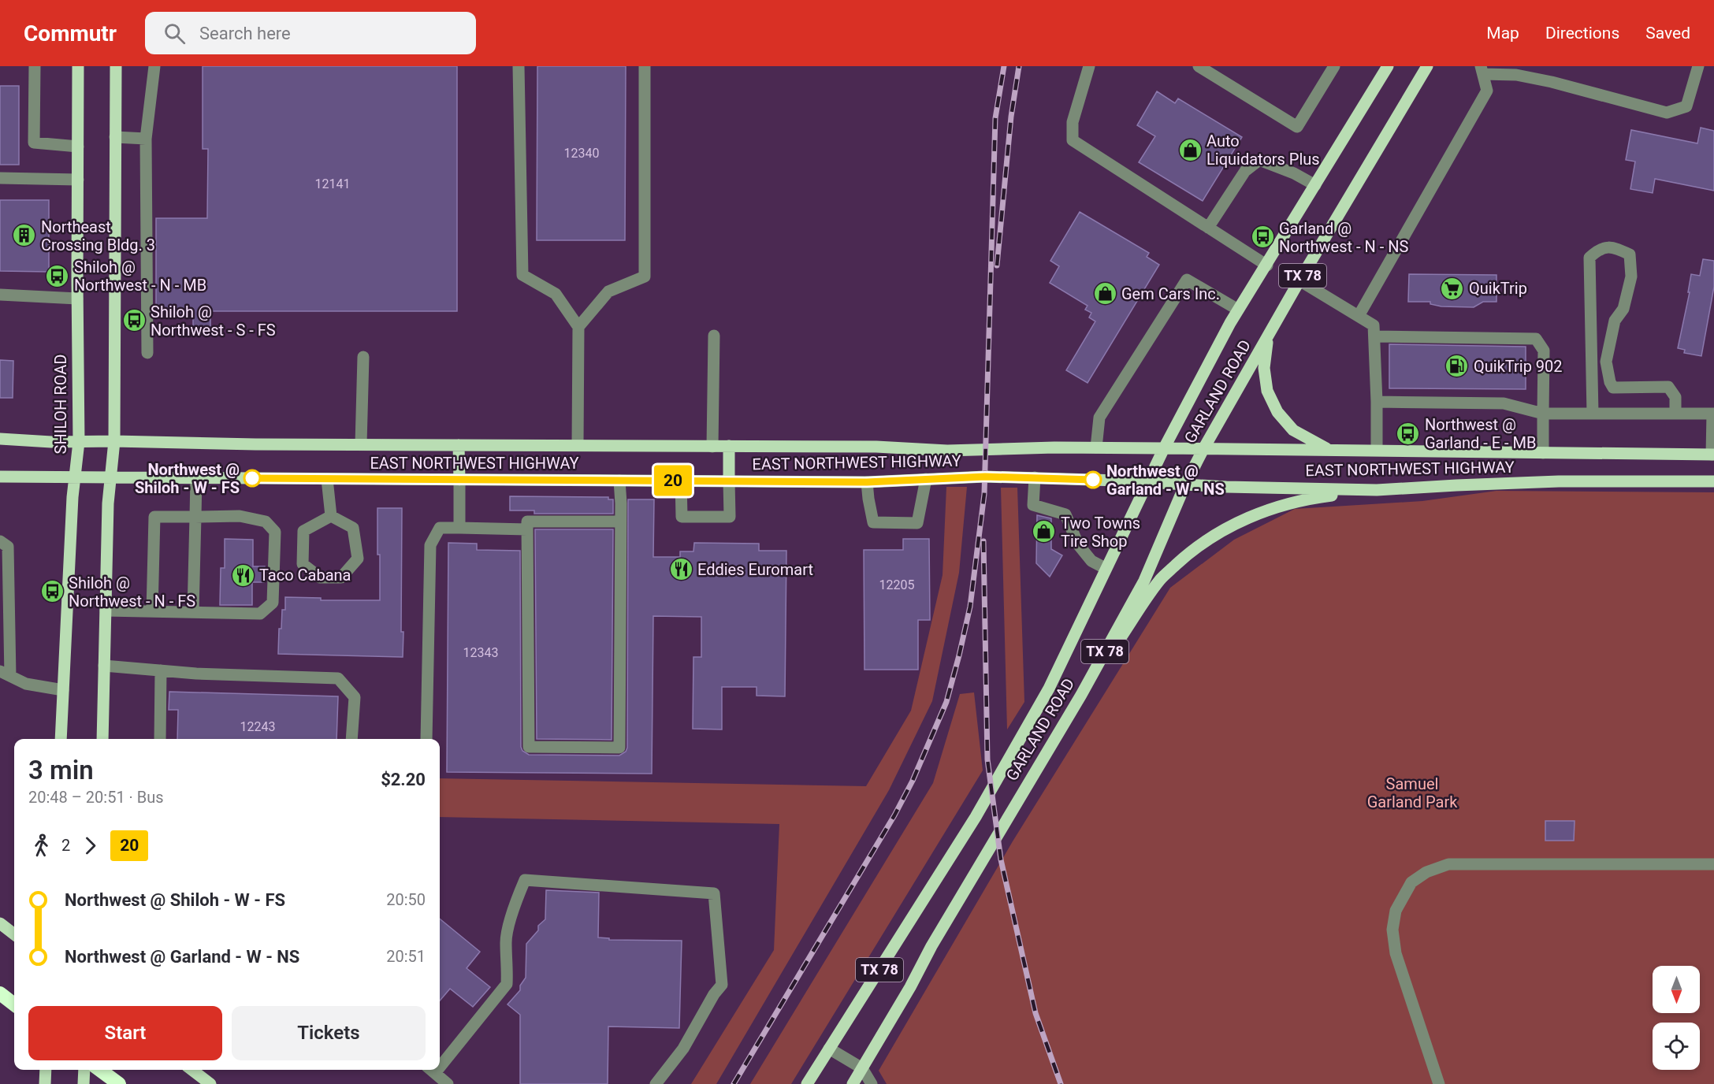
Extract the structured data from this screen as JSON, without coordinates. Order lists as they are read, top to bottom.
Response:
{
  "streets": {
    "main road": [
      "TX 78",
      "GARLAND ROAD",
      "SHILOH ROAD",
      "EAST NORTHWEST HIGHWAY"
    ]
  },
  "crossings": [
    ["GARLAND ROAD", "EAST NORTHWEST HIGHWAY"],
    ["SHILOH ROAD", "EAST NORTHWEST HIGHWAY"]
  ],
  "parks": ["Samuel Garland Park"],
  "places": {
    "shop": ["Auto Liquidators Plus", "Gem Cars Inc.", "Two Towns Tire Shop"],
    "building": ["Northeast Crossing Bldg. 3"],
    "bus stop": [
      "Garland @ Northwest - N - NS",
      "Shiloh @ Northwest - N - MB",
      "Shiloh @ Northwest - S - FS",
      "Northwest @ Garland - E - MB",
      "Shiloh @ Northwest - N - FS"
    ],
    "supermarket": ["QuikTrip"],
    "fuel station": ["QuikTrip 902"],
    "other": ["Northwest @ Shiloh - W - FS", "Northwest @ Garland - W - NS"],
    "restaurant": ["Eddies Euromart", "Taco Cabana"]
  },
  "lines": ["bus line 20"],
  "house_numbers": [
    "12340",
    "12141",
    "12205",
    "12343",
    "12243"
  ],
  "north": "bottom",
  "page": {
    "header": "Commutr",
    "search": "Search here",
    "nav": ["Map", "Directions", "Saved"],
    "on_map": "20",
    "heading": ["3 min", "20:48 – 20:51 · Bus", "$2.20"],
    "legs": ["2", "20"],
    "list": [
      {
        "name": "Northwest @ Shiloh - W - FS",
        "value": "20:50"
      },
      {
        "name": "Northwest @ Garland - W - NS",
        "value": "20:51"
      }
    ],
    "buttons": ["Start", "Tickets"]
  }
}
